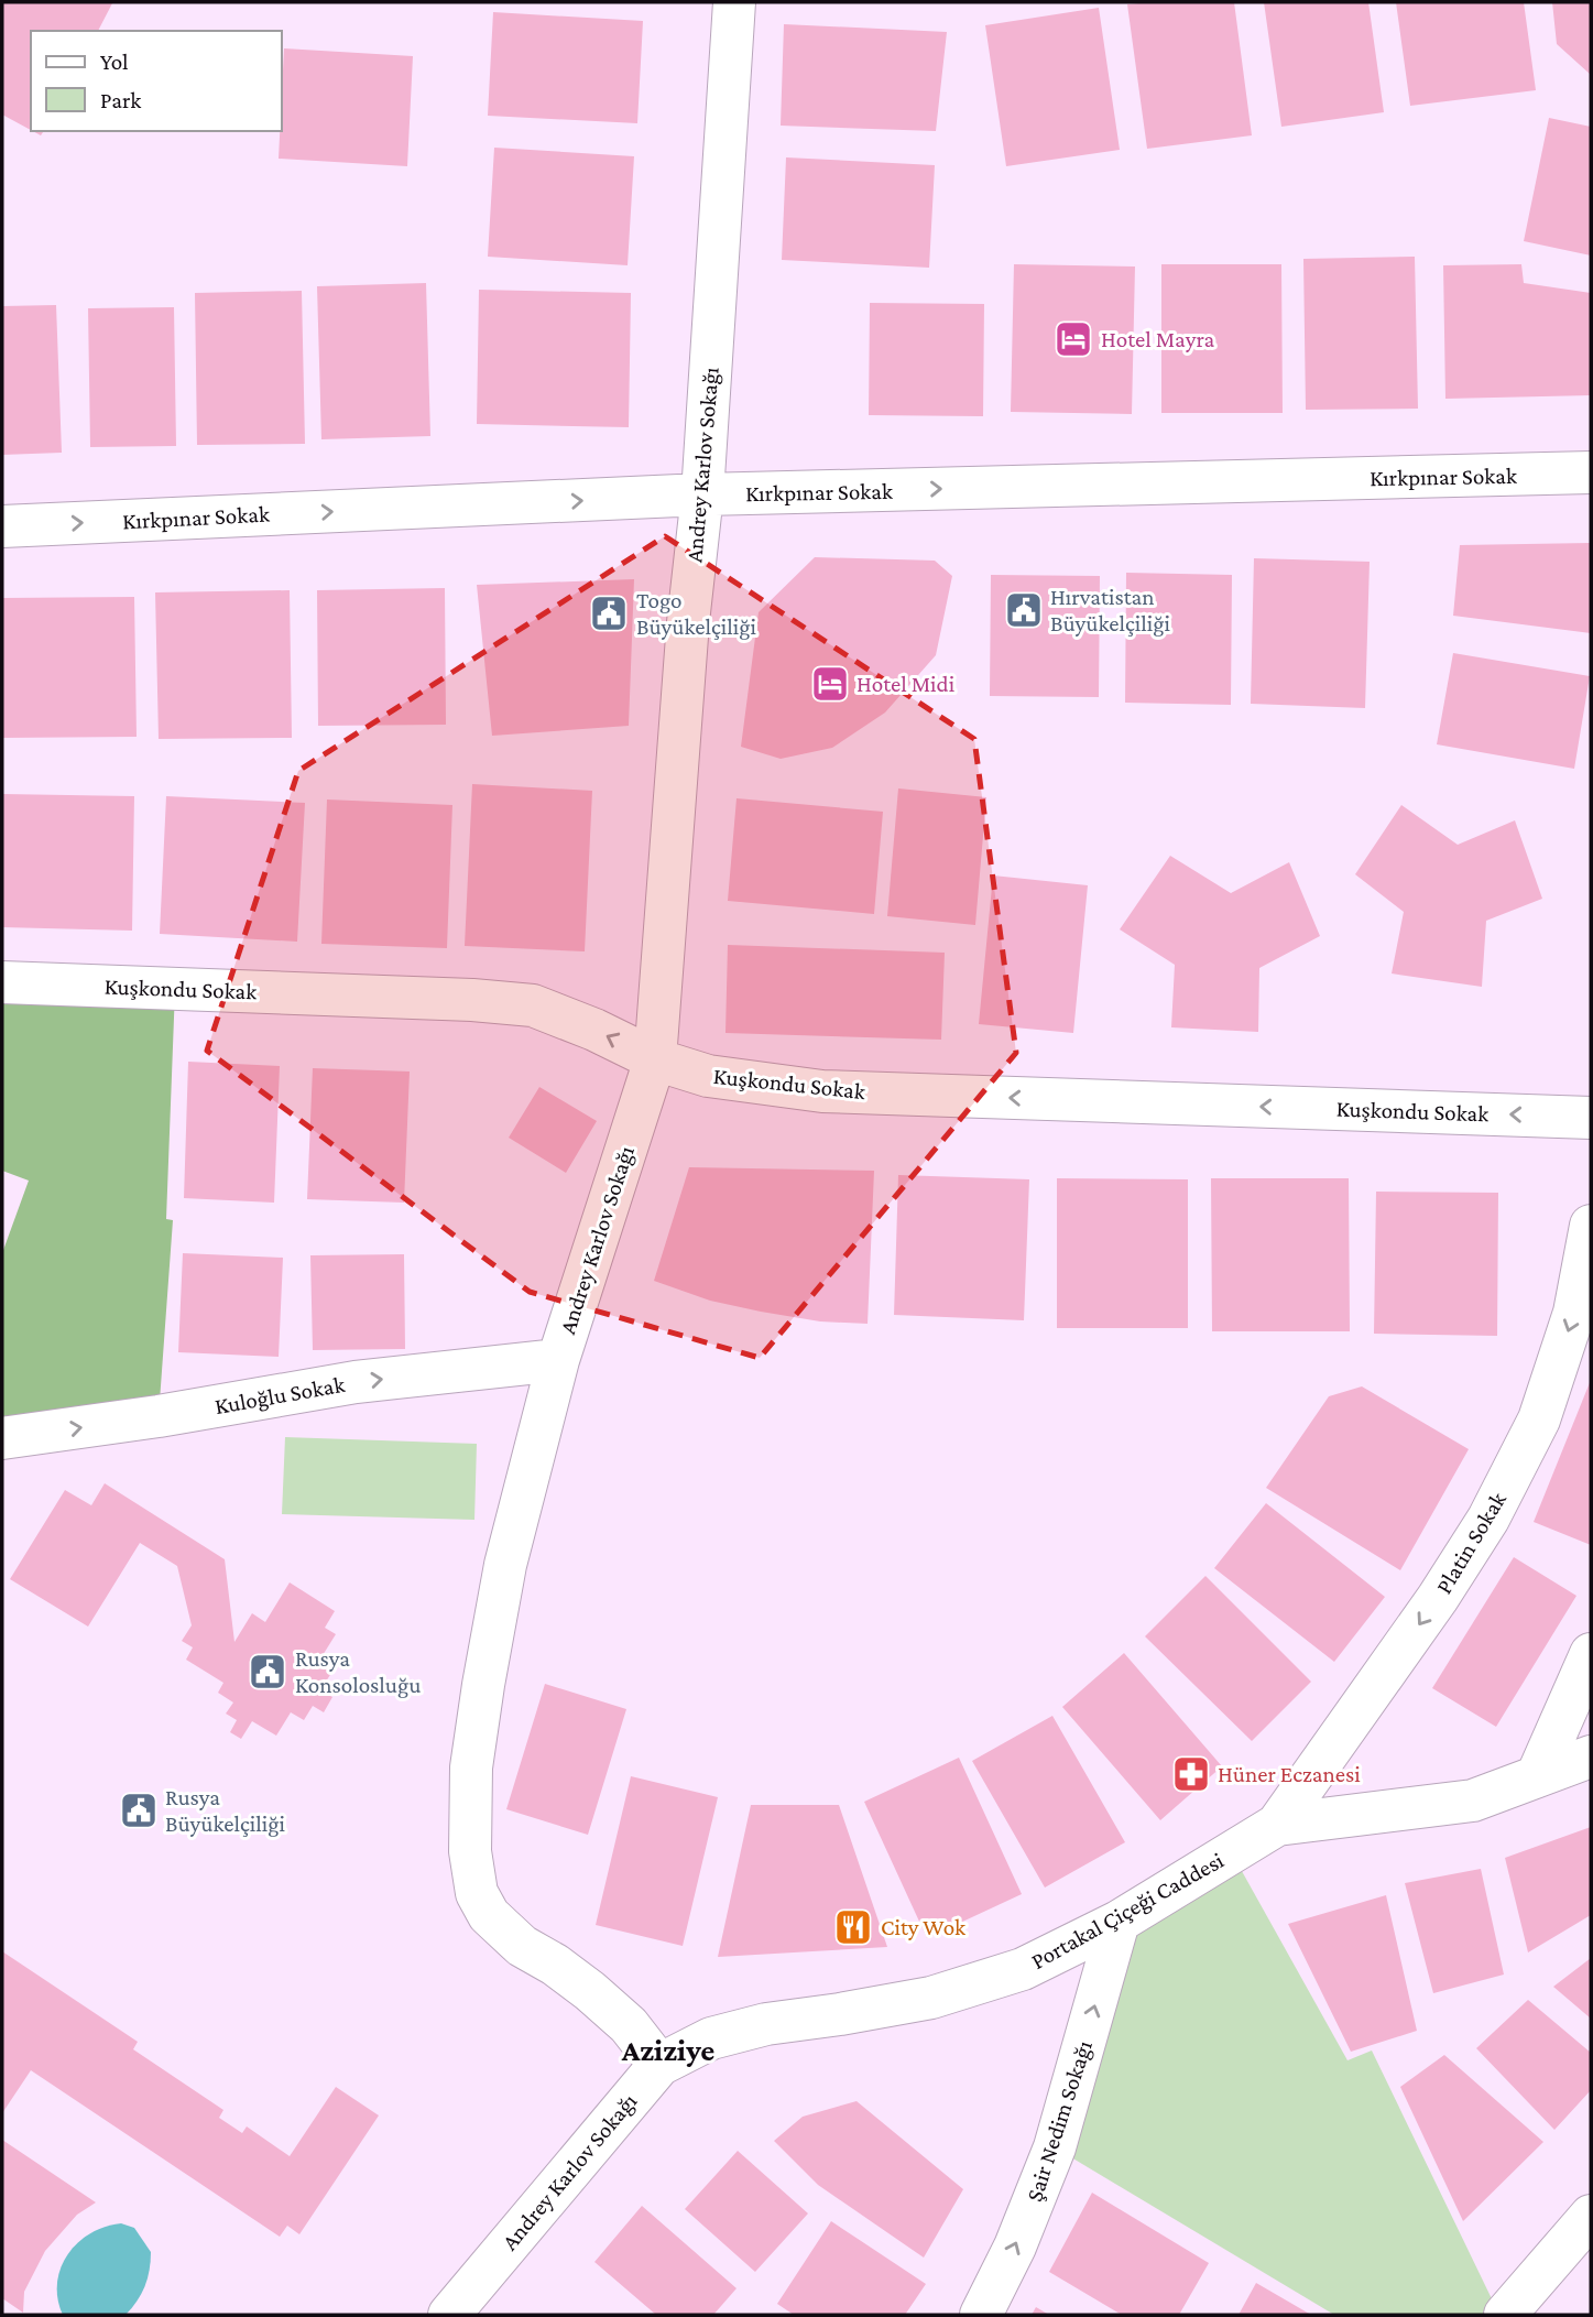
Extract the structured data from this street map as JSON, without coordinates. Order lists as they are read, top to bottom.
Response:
{
  "streets": {
    "street": [
      "Andrey Karlov Sokağı",
      "Kırkpınar Sokak",
      "Kuşkondu Sokak",
      "Kuloğlu Sokak",
      "Platin Sokak",
      "Portakal Çiçeği Caddesi",
      "Şair Nedim Sokağı"
    ]
  },
  "crossings": [
    ["Andrey Karlov Sokağı", "Kırkpınar Sokak"],
    ["Andrey Karlov Sokağı", "Kuşkondu Sokak"],
    ["Andrey Karlov Sokağı", "Kuloğlu Sokak"],
    ["Andrey Karlov Sokağı", "Portakal Çiçeği Caddesi"],
    ["Platin Sokak", "Portakal Çiçeği Caddesi"],
    ["Portakal Çiçeği Caddesi", "Şair Nedim Sokağı"]
  ],
  "one_way": [
    "Kırkpınar Sokak",
    "Kuşkondu Sokak",
    "Kuloğlu Sokak",
    "Platin Sokak",
    "Şair Nedim Sokağı"
  ],
  "districts": ["Aziziye"],
  "places": {
    "hotel": ["Hotel Mayra", "Hotel Midi"],
    "public building": [
      "Hırvatistan Büyükelçiliği",
      "Togo Büyükelçiliği",
      "Rusya Konsolosluğu",
      "Rusya Büyükelçiliği"
    ],
    "pharmacy": ["Hüner Eczanesi"],
    "restaurant": ["City Wok"]
  },
  "legend": ["Yol", "Park"]
}
